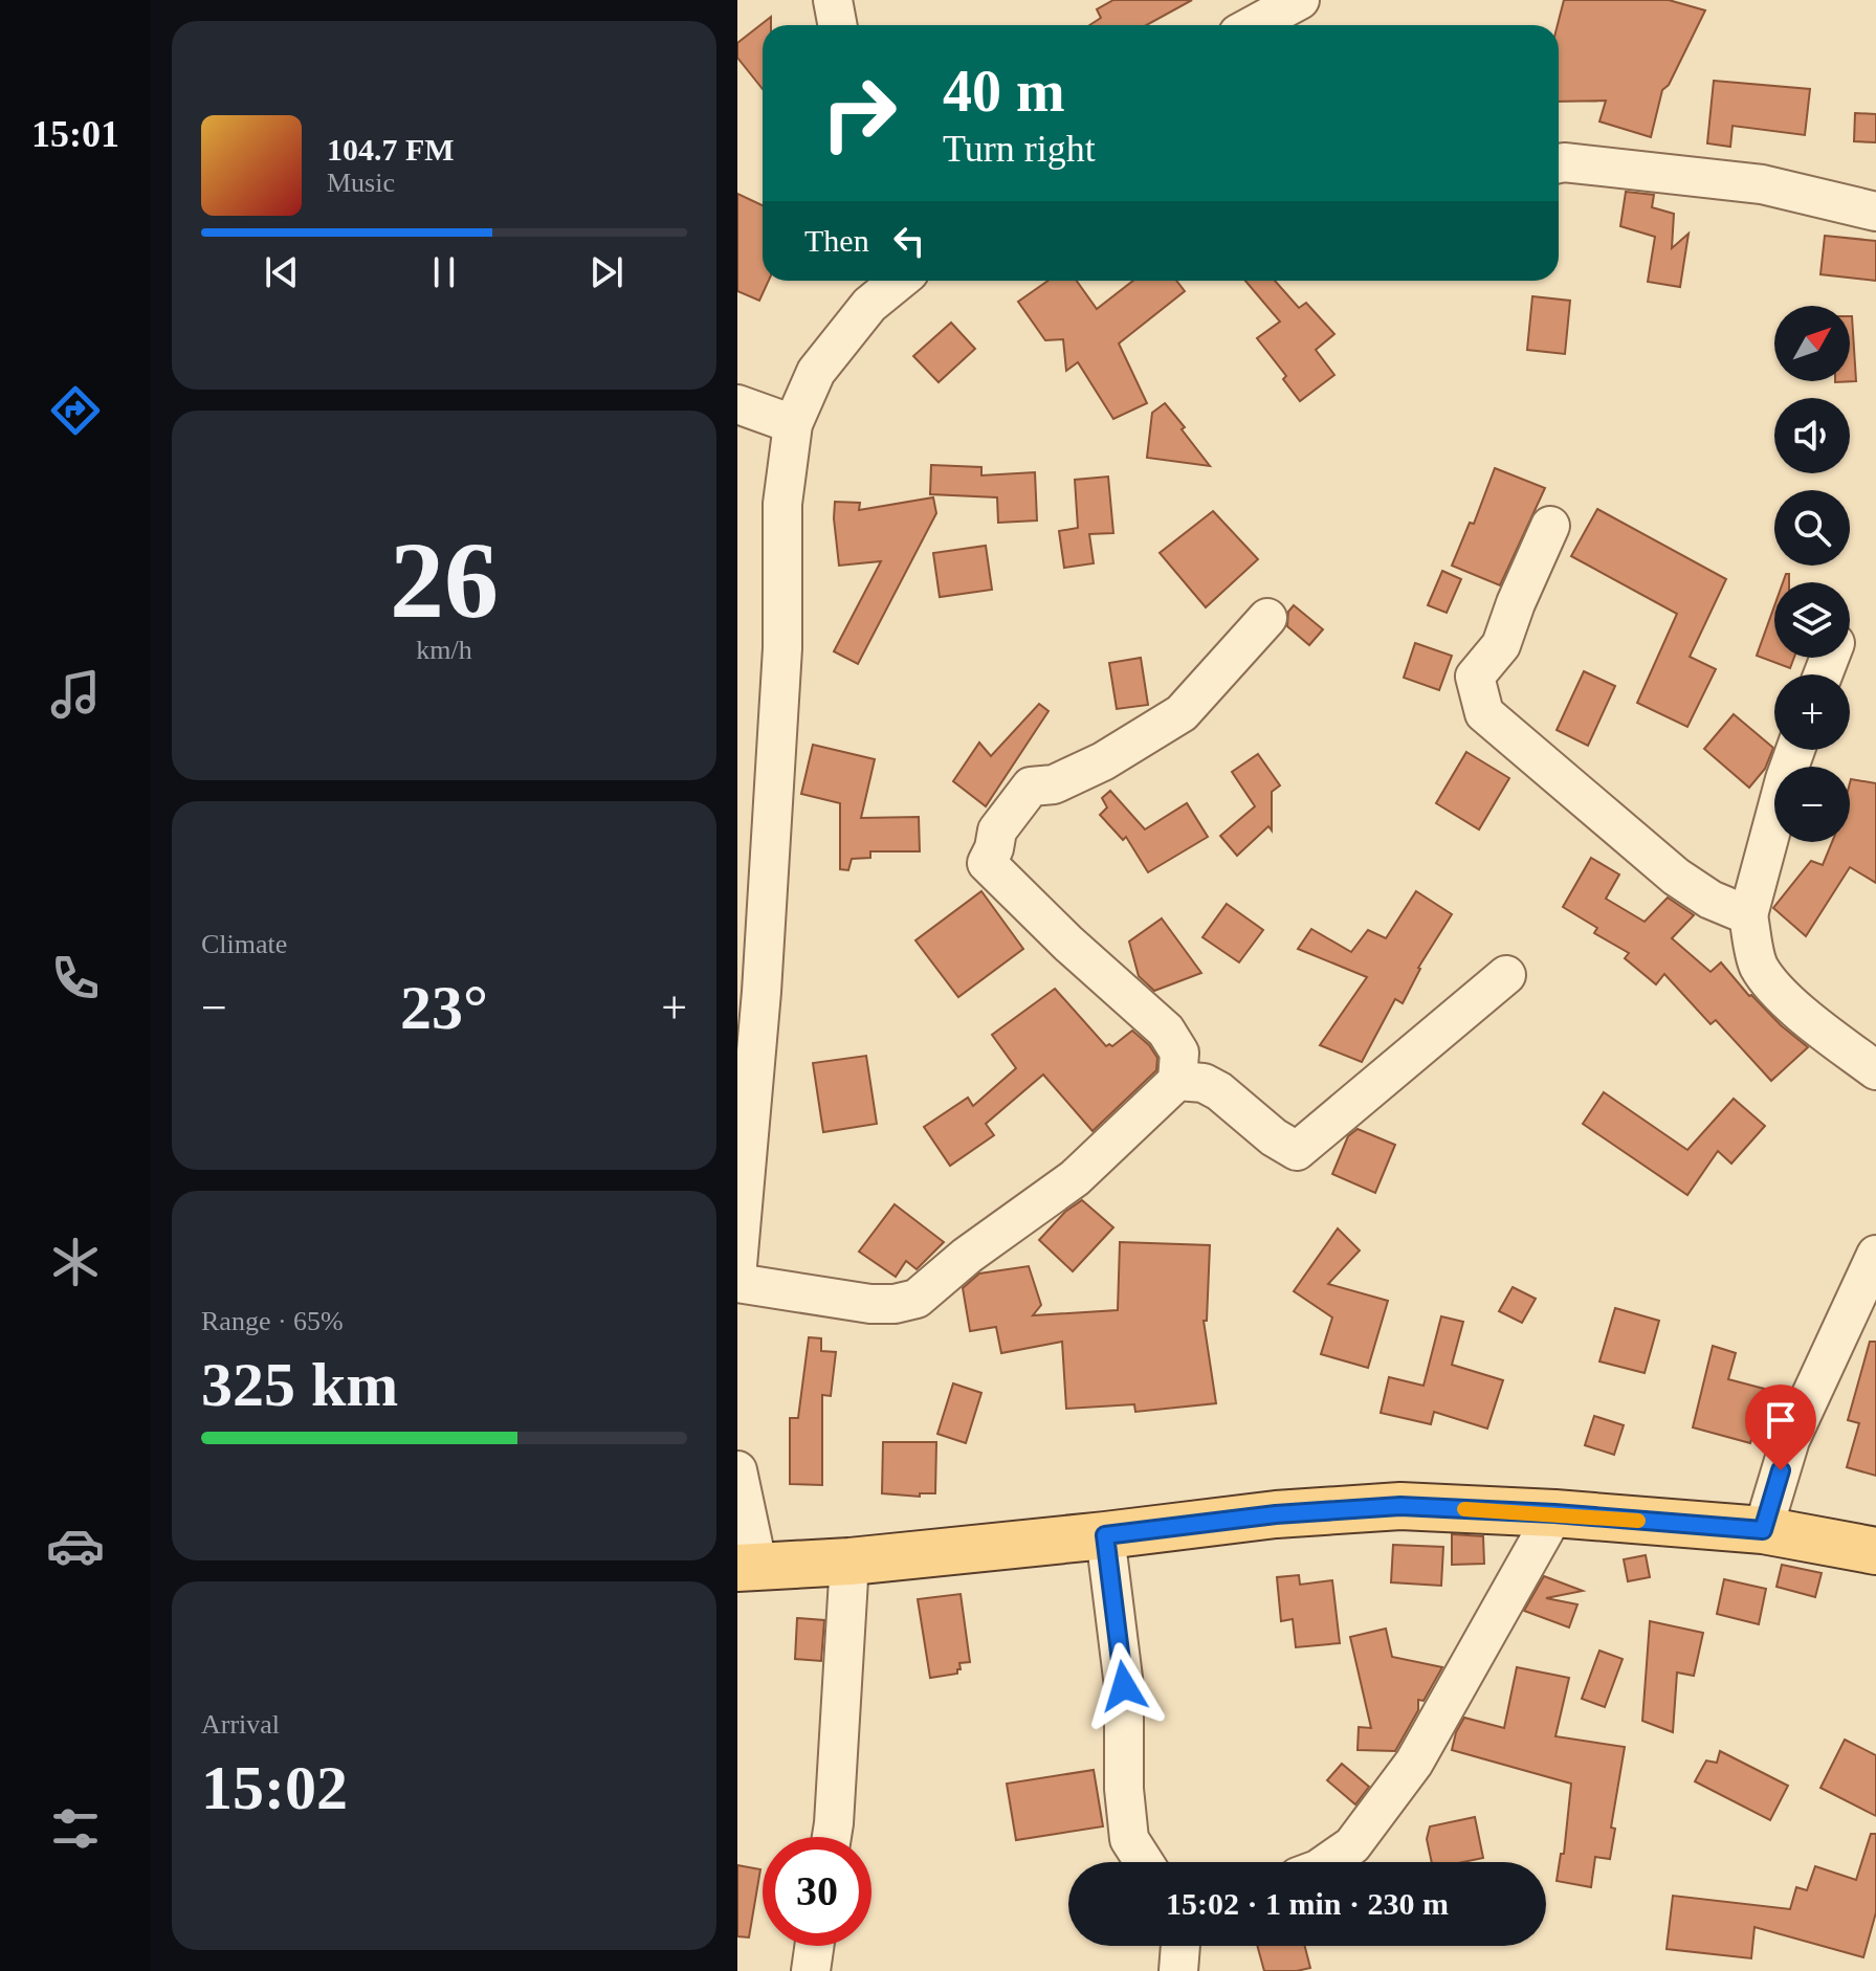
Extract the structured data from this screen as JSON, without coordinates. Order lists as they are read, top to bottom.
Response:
{
  "north": "top right",
  "page": {
    "tabs": "15:01",
    "turn": ["40 m", "Turn right"],
    "song": ["104.7 FM", "Music"],
    "then": "Then",
    "map_buttons": ["+", "−"],
    "tile": [
      ["26", "km/h"],
      "Climate",
      ["Range · 65%", "325 km"],
      ["Arrival", "15:02"]
    ],
    "heat": ["−", "23°", "+"],
    "limit": "30",
    "trip": "15:02 · 1 min · 230 m"
  }
}
